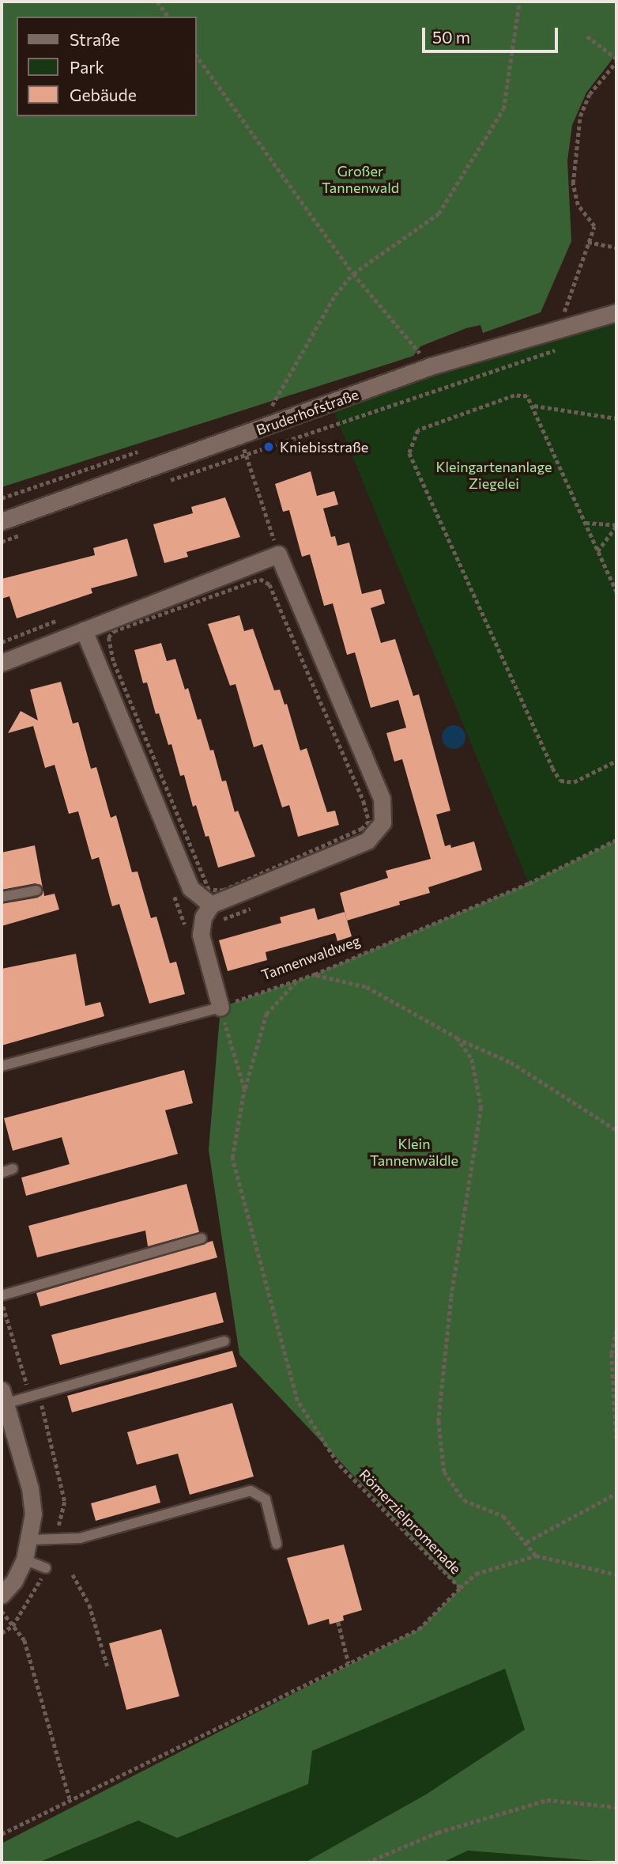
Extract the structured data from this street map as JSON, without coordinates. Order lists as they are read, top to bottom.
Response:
{
  "streets": {
    "street": ["Bruderhofstraße"],
    "path": ["Tannenwaldweg", "Römerzielpromenade"]
  },
  "crossings": [
    ["Tannenwaldweg", "Römerzielpromenade"]
  ],
  "parks": ["Großer Tannenwald", "Kleingartenanlage Ziegelei", "Klein Tannenwäldle"],
  "places": ["Kniebisstraße"],
  "legend": ["Straße", "Park", "Gebäude"],
  "scale_bar": "50 m"
}
